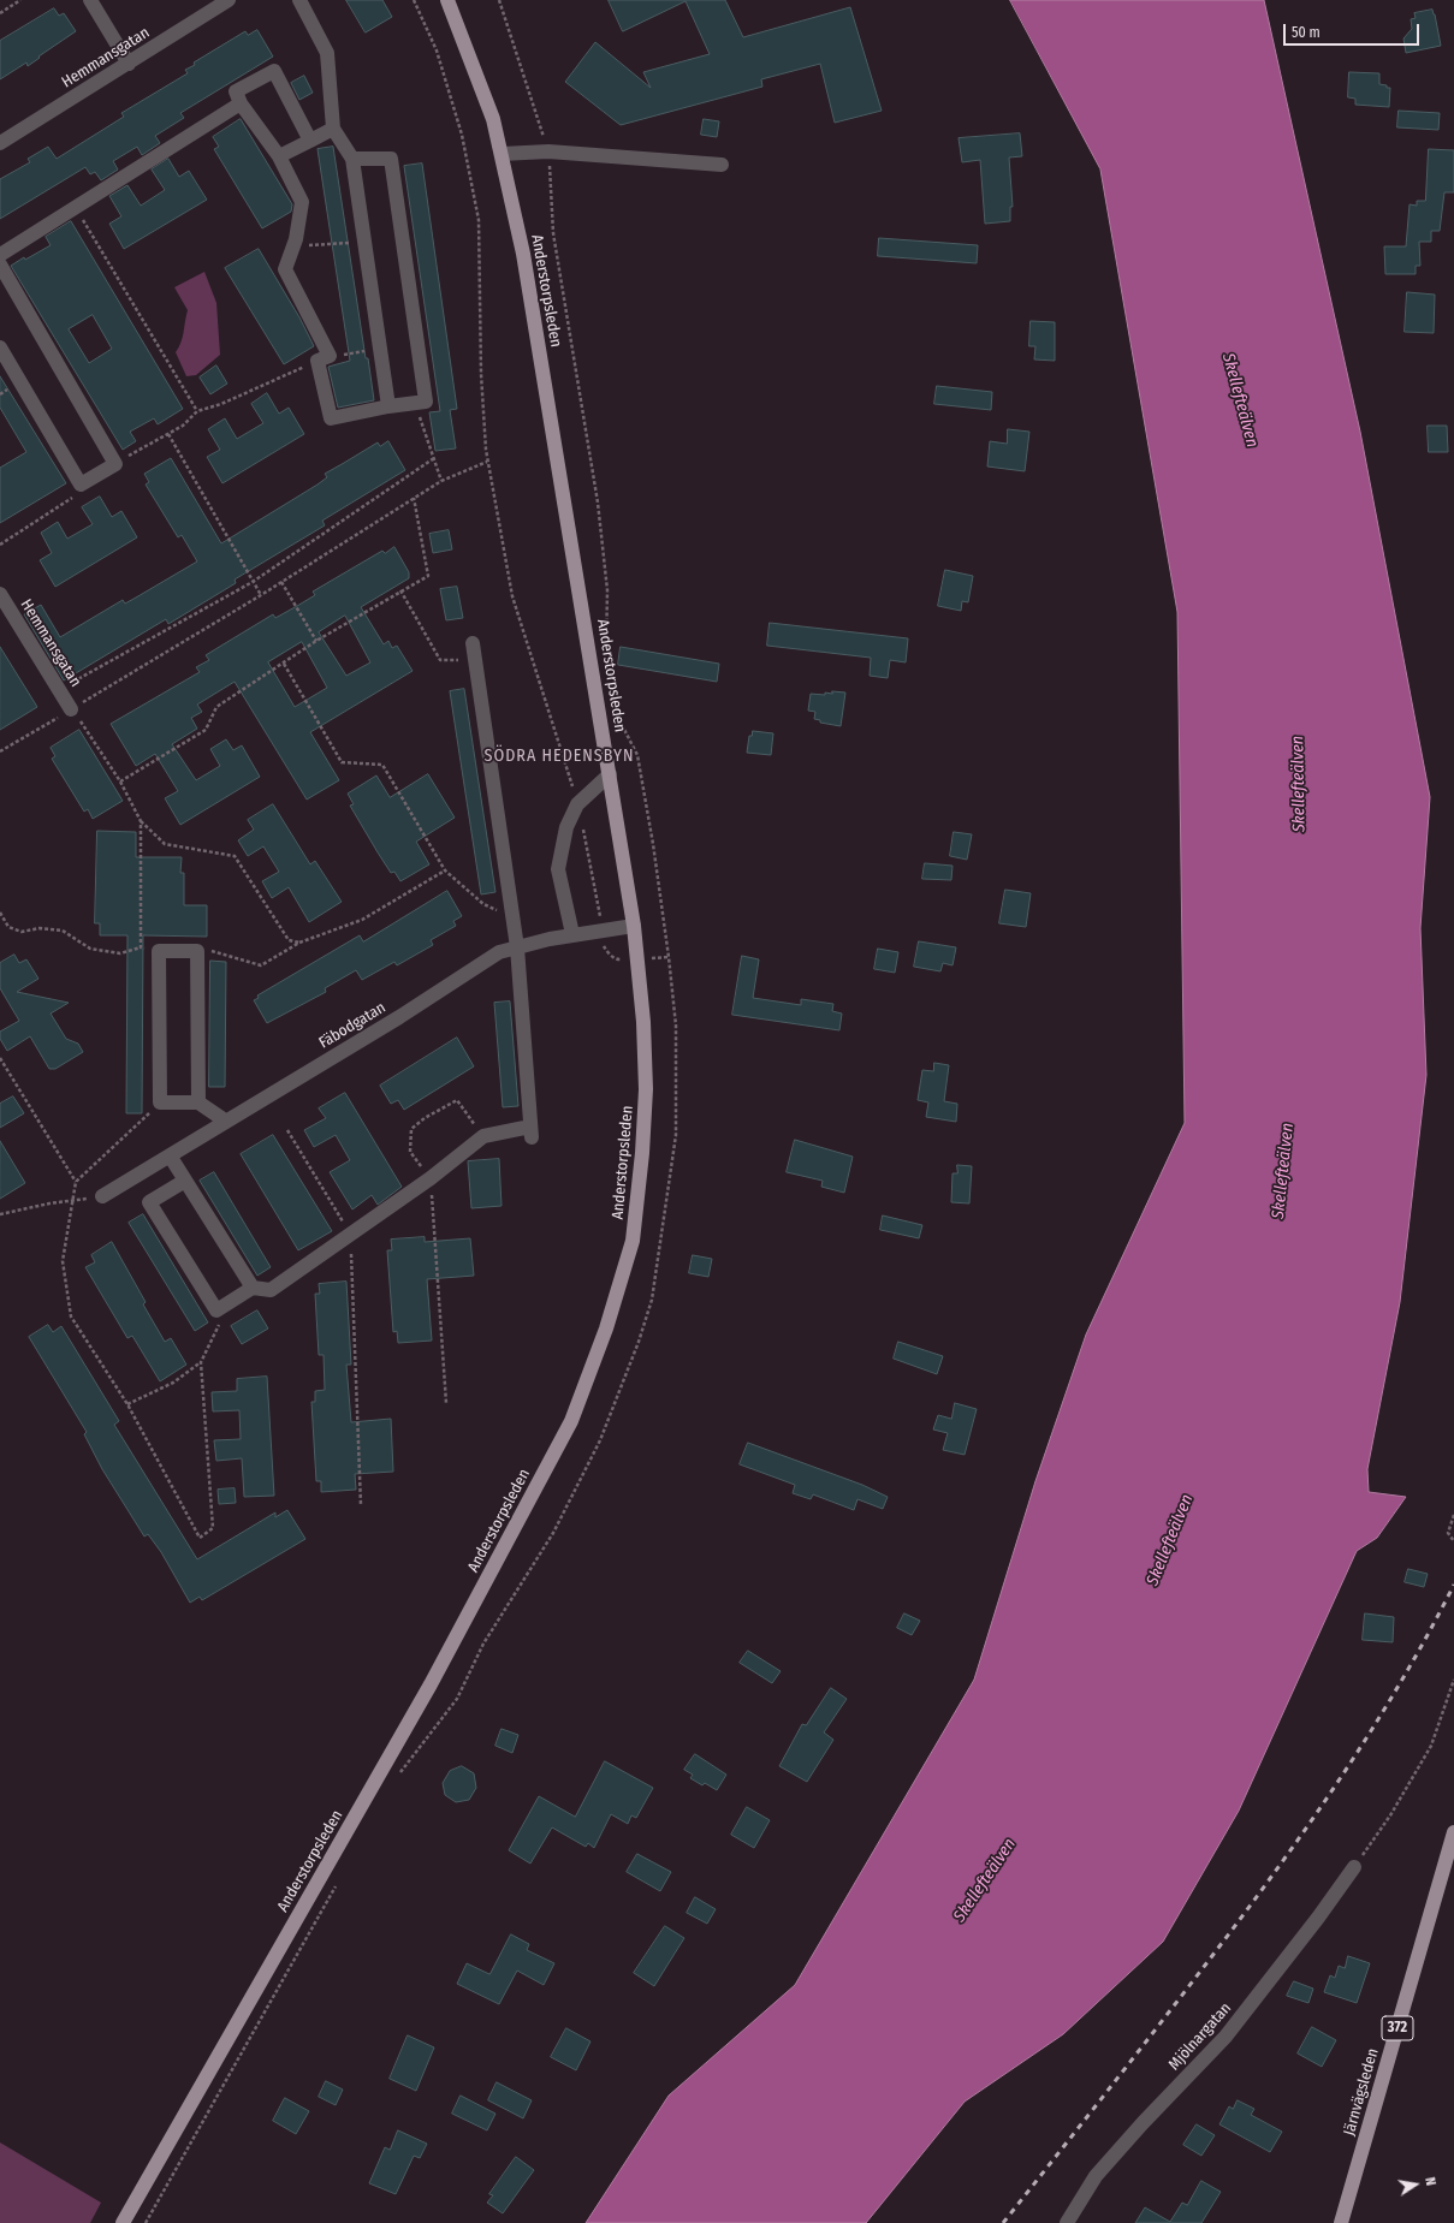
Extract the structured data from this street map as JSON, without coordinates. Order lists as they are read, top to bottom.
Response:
{
  "streets": {
    "main road": ["Anderstorpsleden", "372", "Järnvägsleden"],
    "street": ["Hemmansgatan", "Fäbodgatan", "Mjölnargatan"]
  },
  "crossings": [
    ["Anderstorpsleden", "Fäbodgatan"]
  ],
  "districts": ["SÖDRA HEDENSBYN"],
  "water": ["Skellefteälven"],
  "scale_bar": "50 m",
  "north": "right"
}
